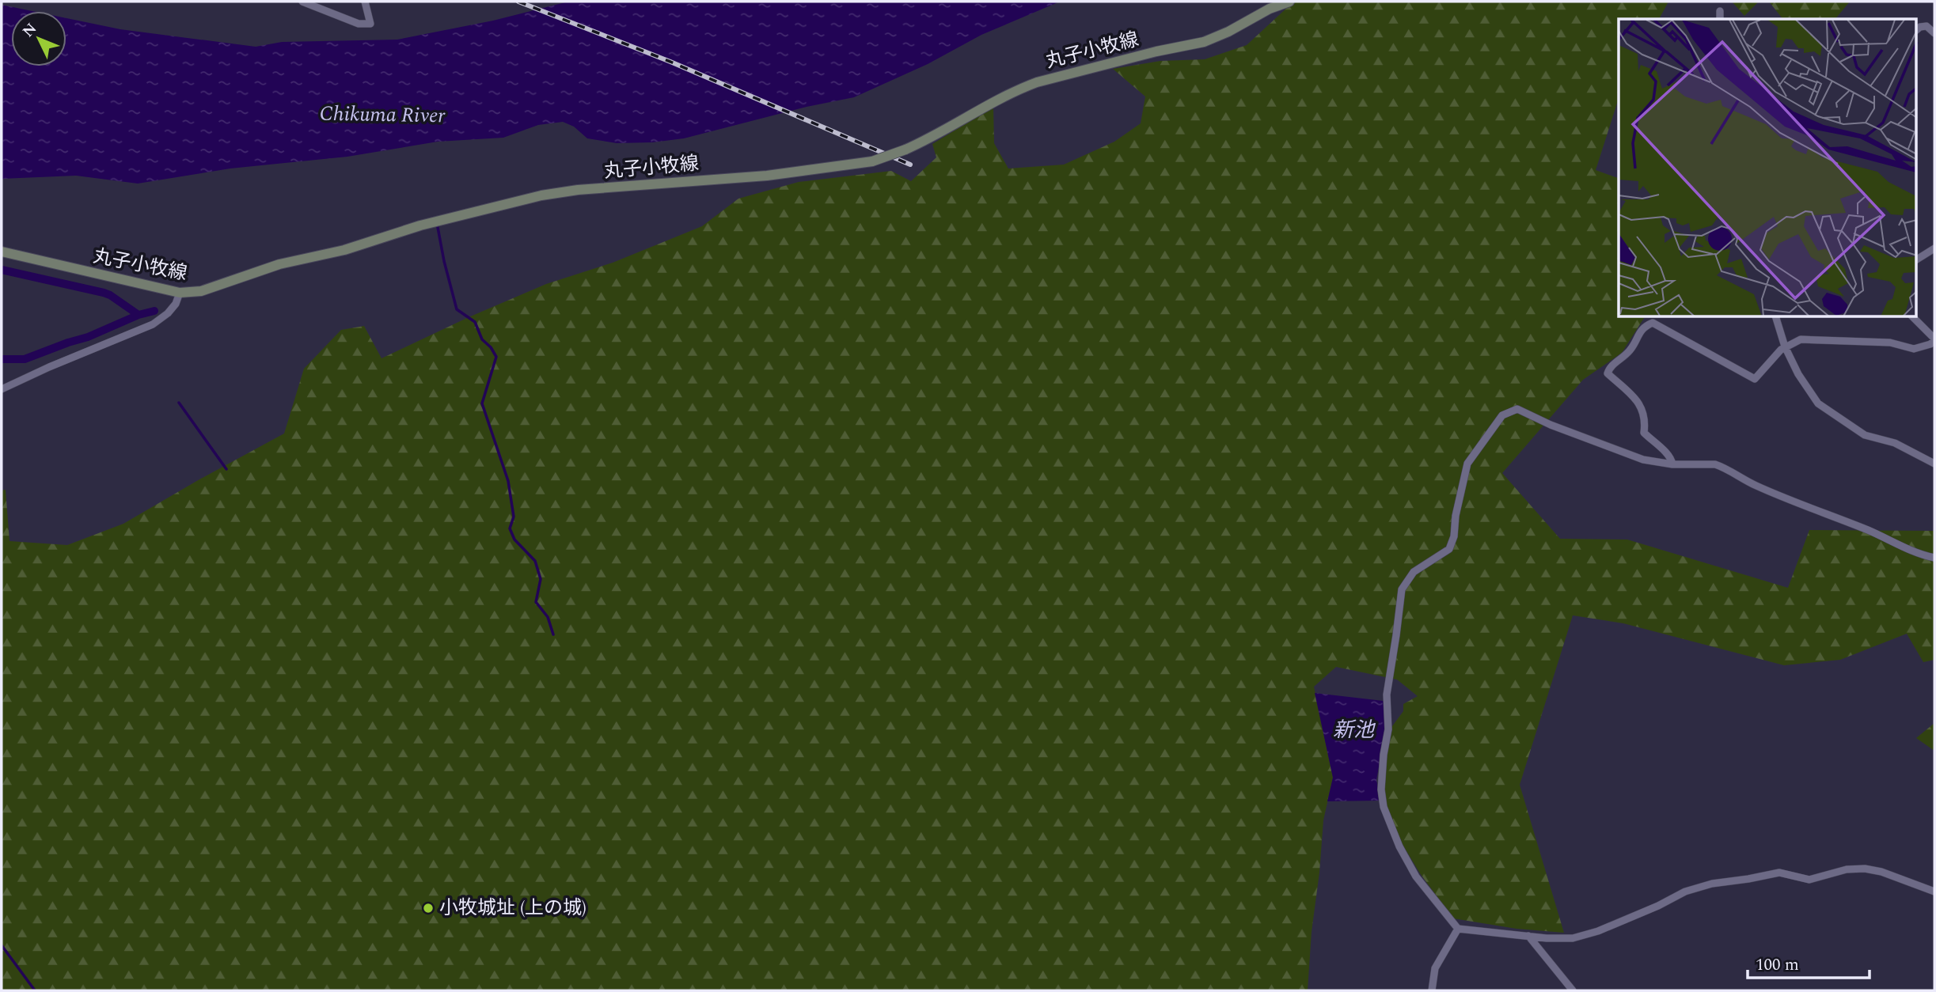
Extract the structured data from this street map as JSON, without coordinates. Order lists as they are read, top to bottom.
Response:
{
  "streets": {
    "street": ["丸子小牧線"]
  },
  "water": ["Chikuma River", "新池"],
  "places": ["小牧城址 (上の城)"],
  "scale_bar": "100 m",
  "north": "top left"
}
